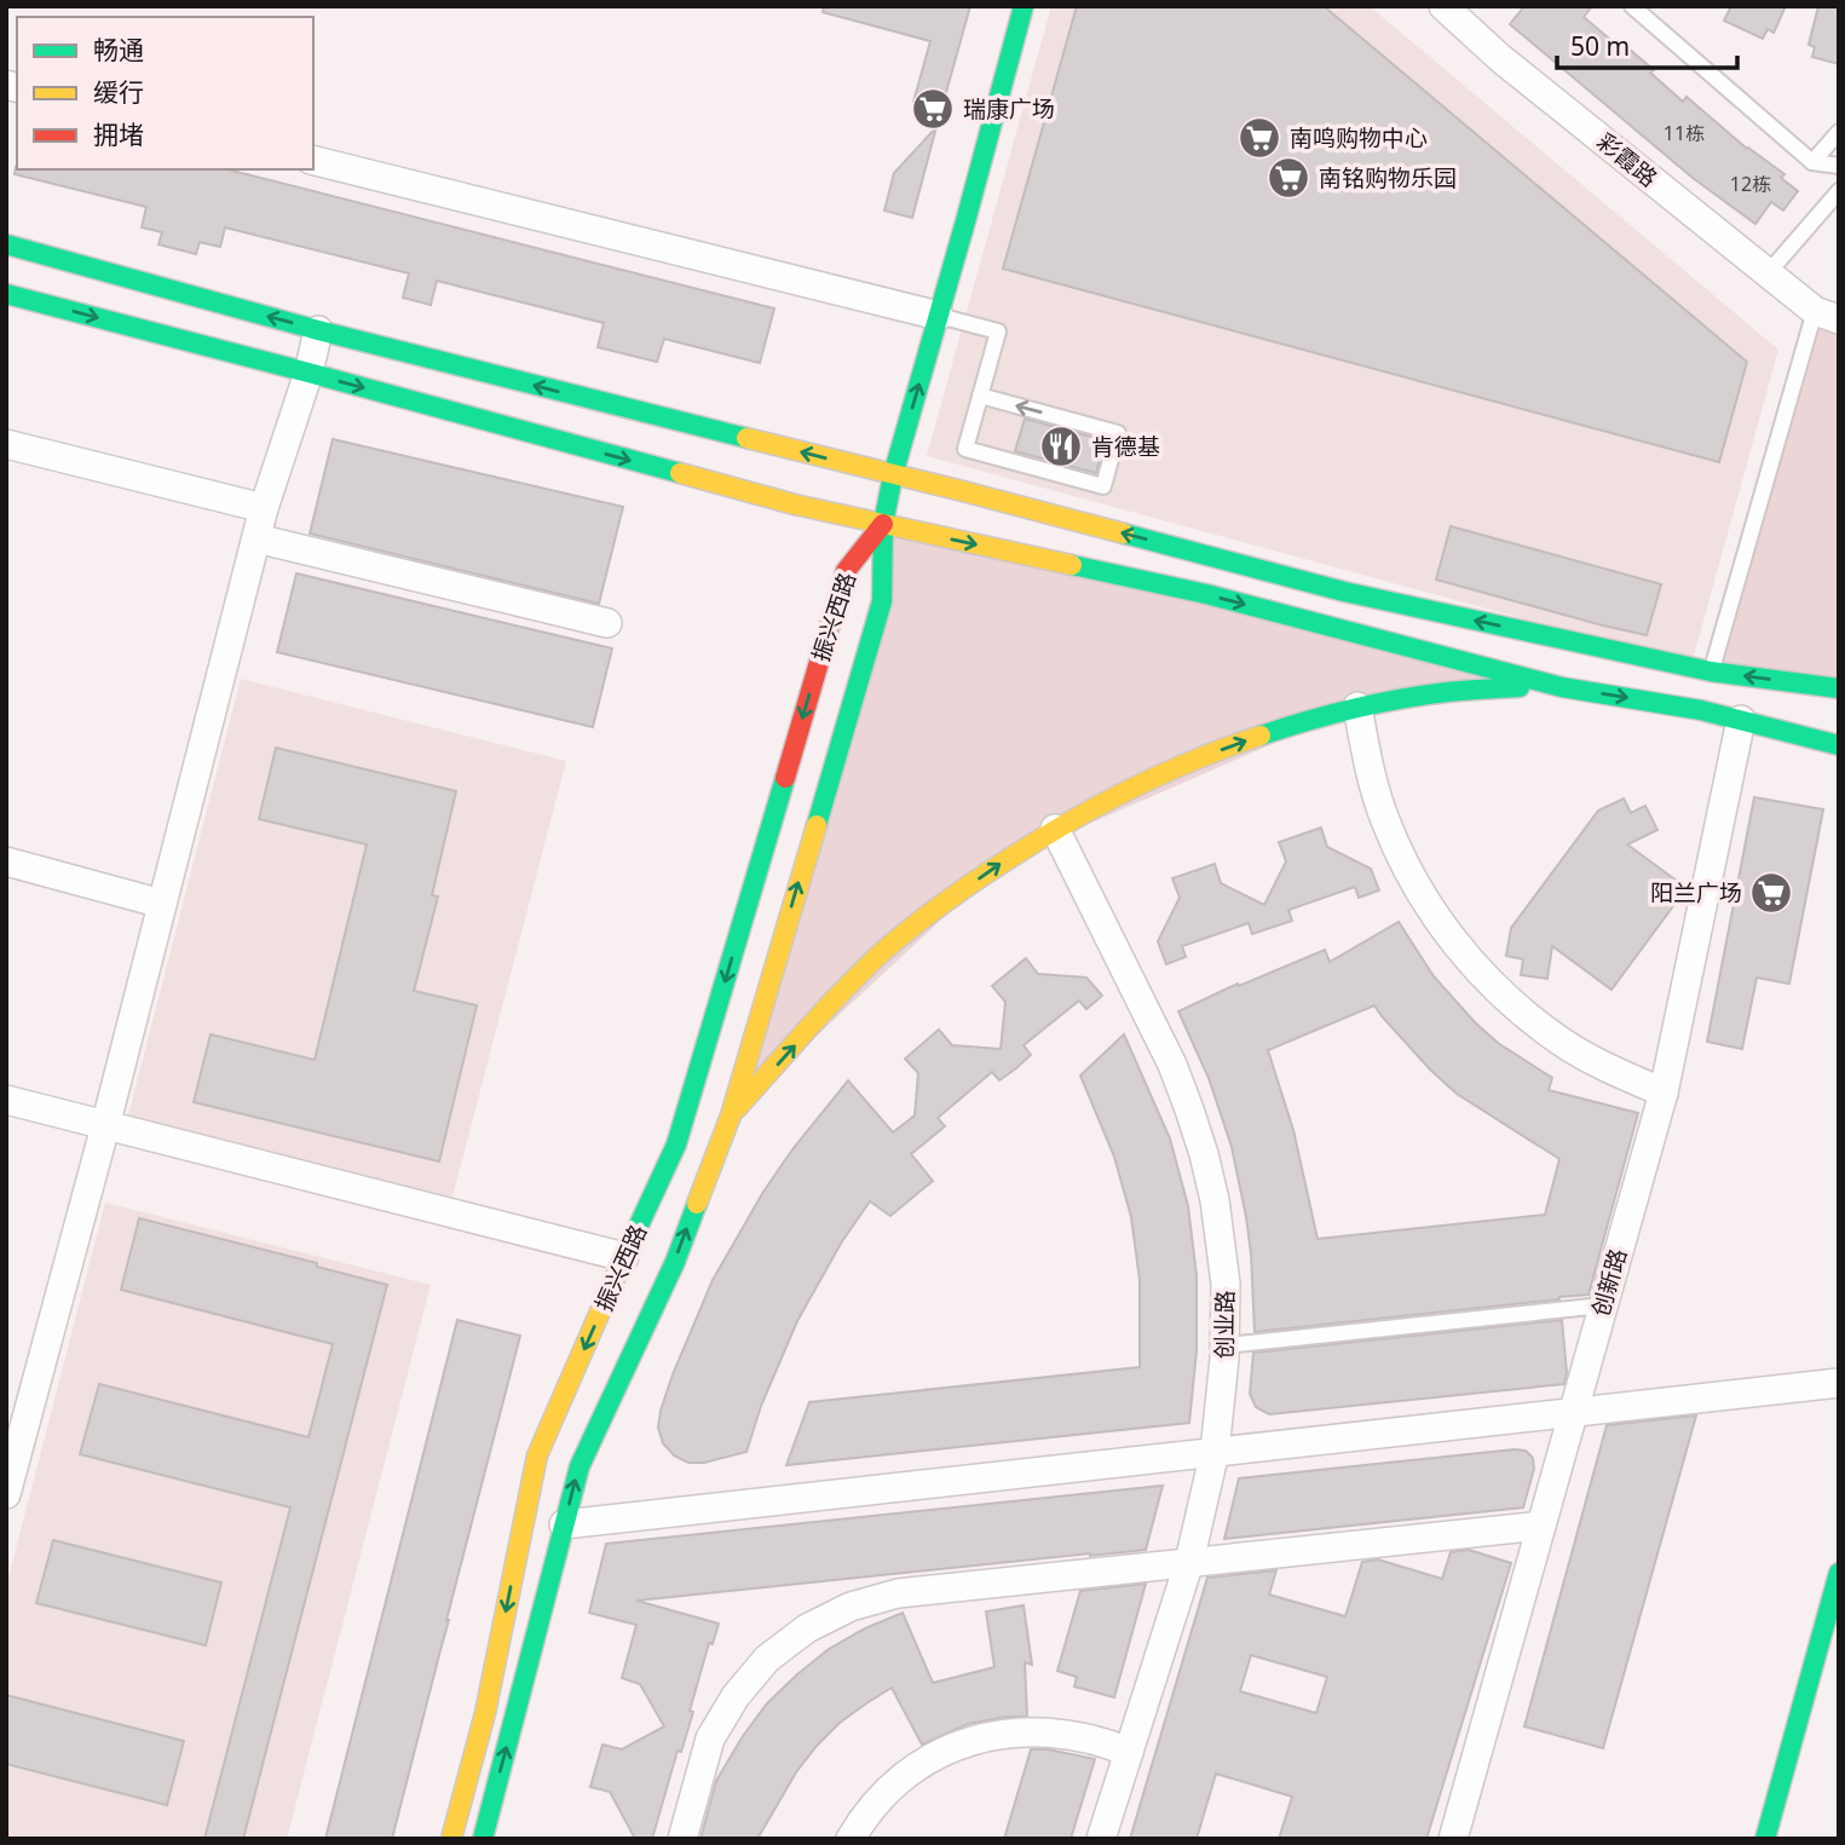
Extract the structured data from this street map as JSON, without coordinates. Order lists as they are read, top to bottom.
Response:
{
  "streets": {
    "main road": ["振兴西路"],
    "street": ["彩霞路", "创新路", "创业路"]
  },
  "places": {
    "supermarket": [
      "瑞康广场",
      "南鸣购物中心",
      "南铭购物乐园",
      "阳兰广场"
    ],
    "restaurant": ["肯德基"]
  },
  "house_numbers": ["11栋", "12栋"],
  "legend": ["畅通", "缓行", "拥堵"],
  "scale_bar": "50 m"
}
